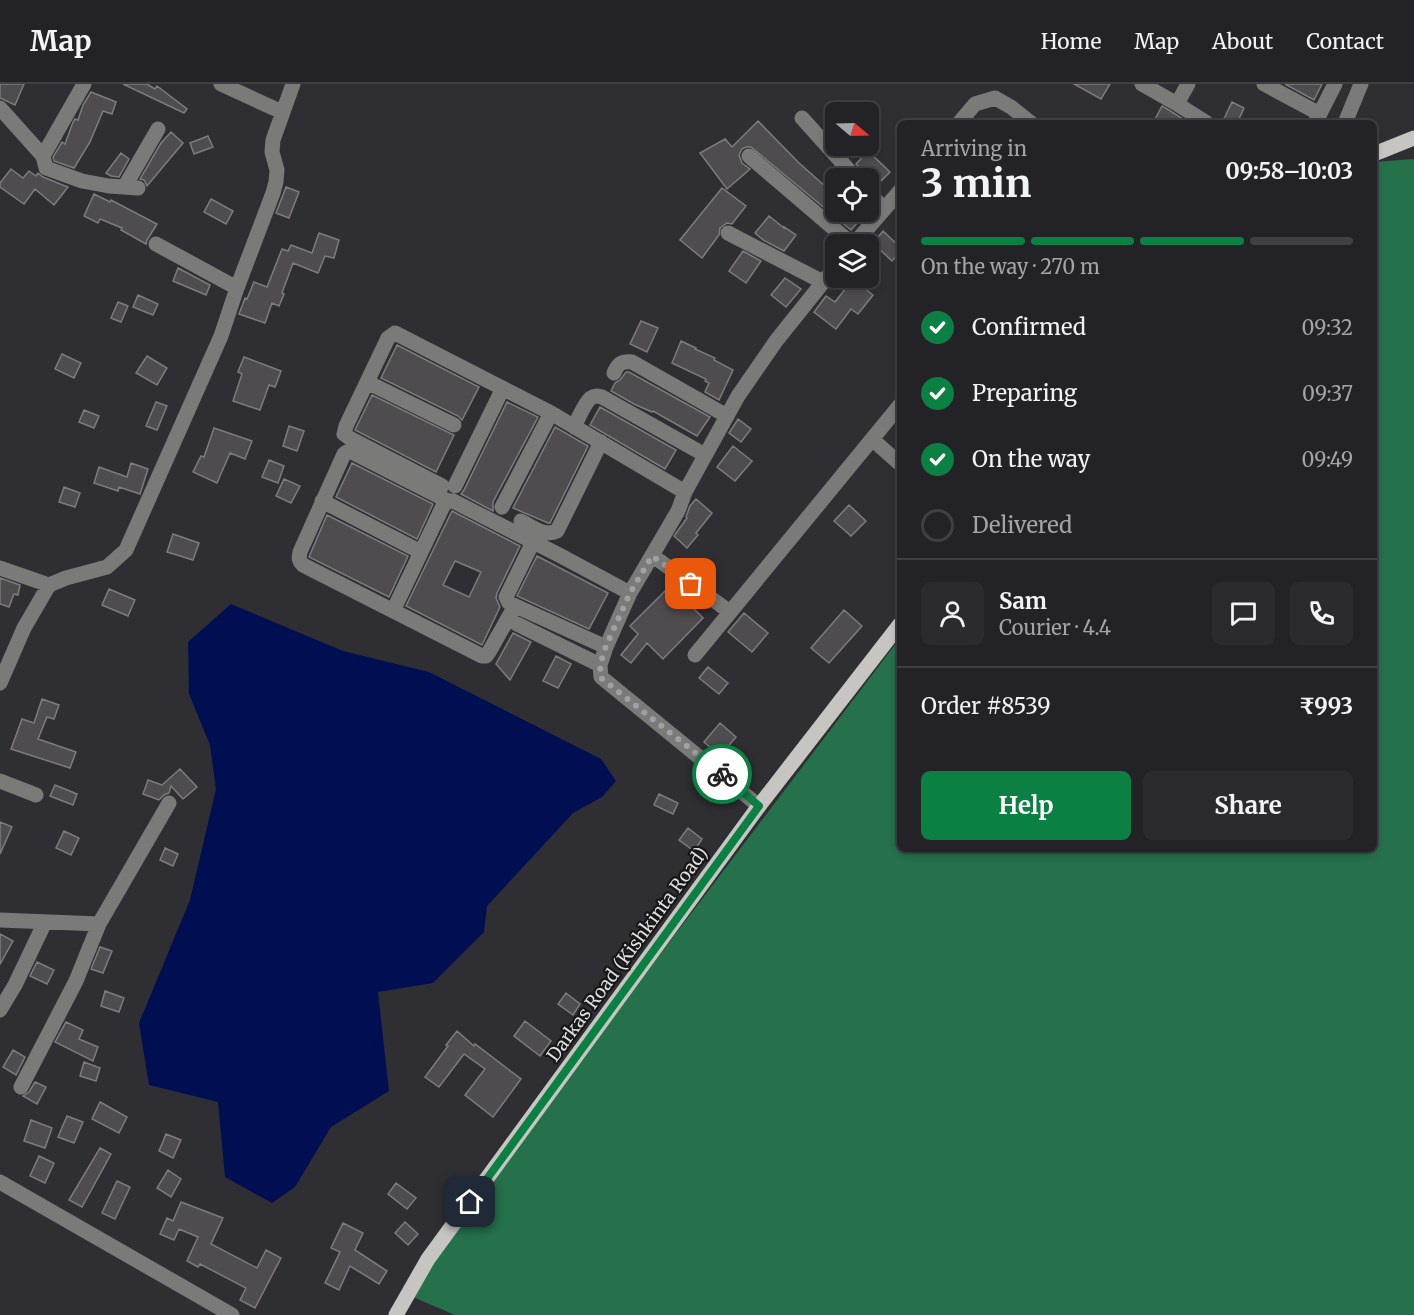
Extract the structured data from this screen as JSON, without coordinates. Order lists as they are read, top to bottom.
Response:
{
  "streets": {
    "main road": ["Darkas Road (Kishkinta Road)"]
  },
  "north": "right",
  "page": {
    "header": "Map",
    "nav": [
      "Home",
      "Map",
      "About",
      "Contact"
    ],
    "heading": ["3 min", "Arriving in", "09:58–10:03"],
    "panel": [
      "Sam",
      "Courier · 4.4",
      "Order #8539",
      "₹993"
    ],
    "bar": "On the way · 270 m",
    "list": [
      ["Confirmed", "09:32"],
      ["Preparing", "09:37"],
      ["On the way", "09:49"],
      "Delivered"
    ],
    "buttons": ["Help", "Share"]
  }
}
